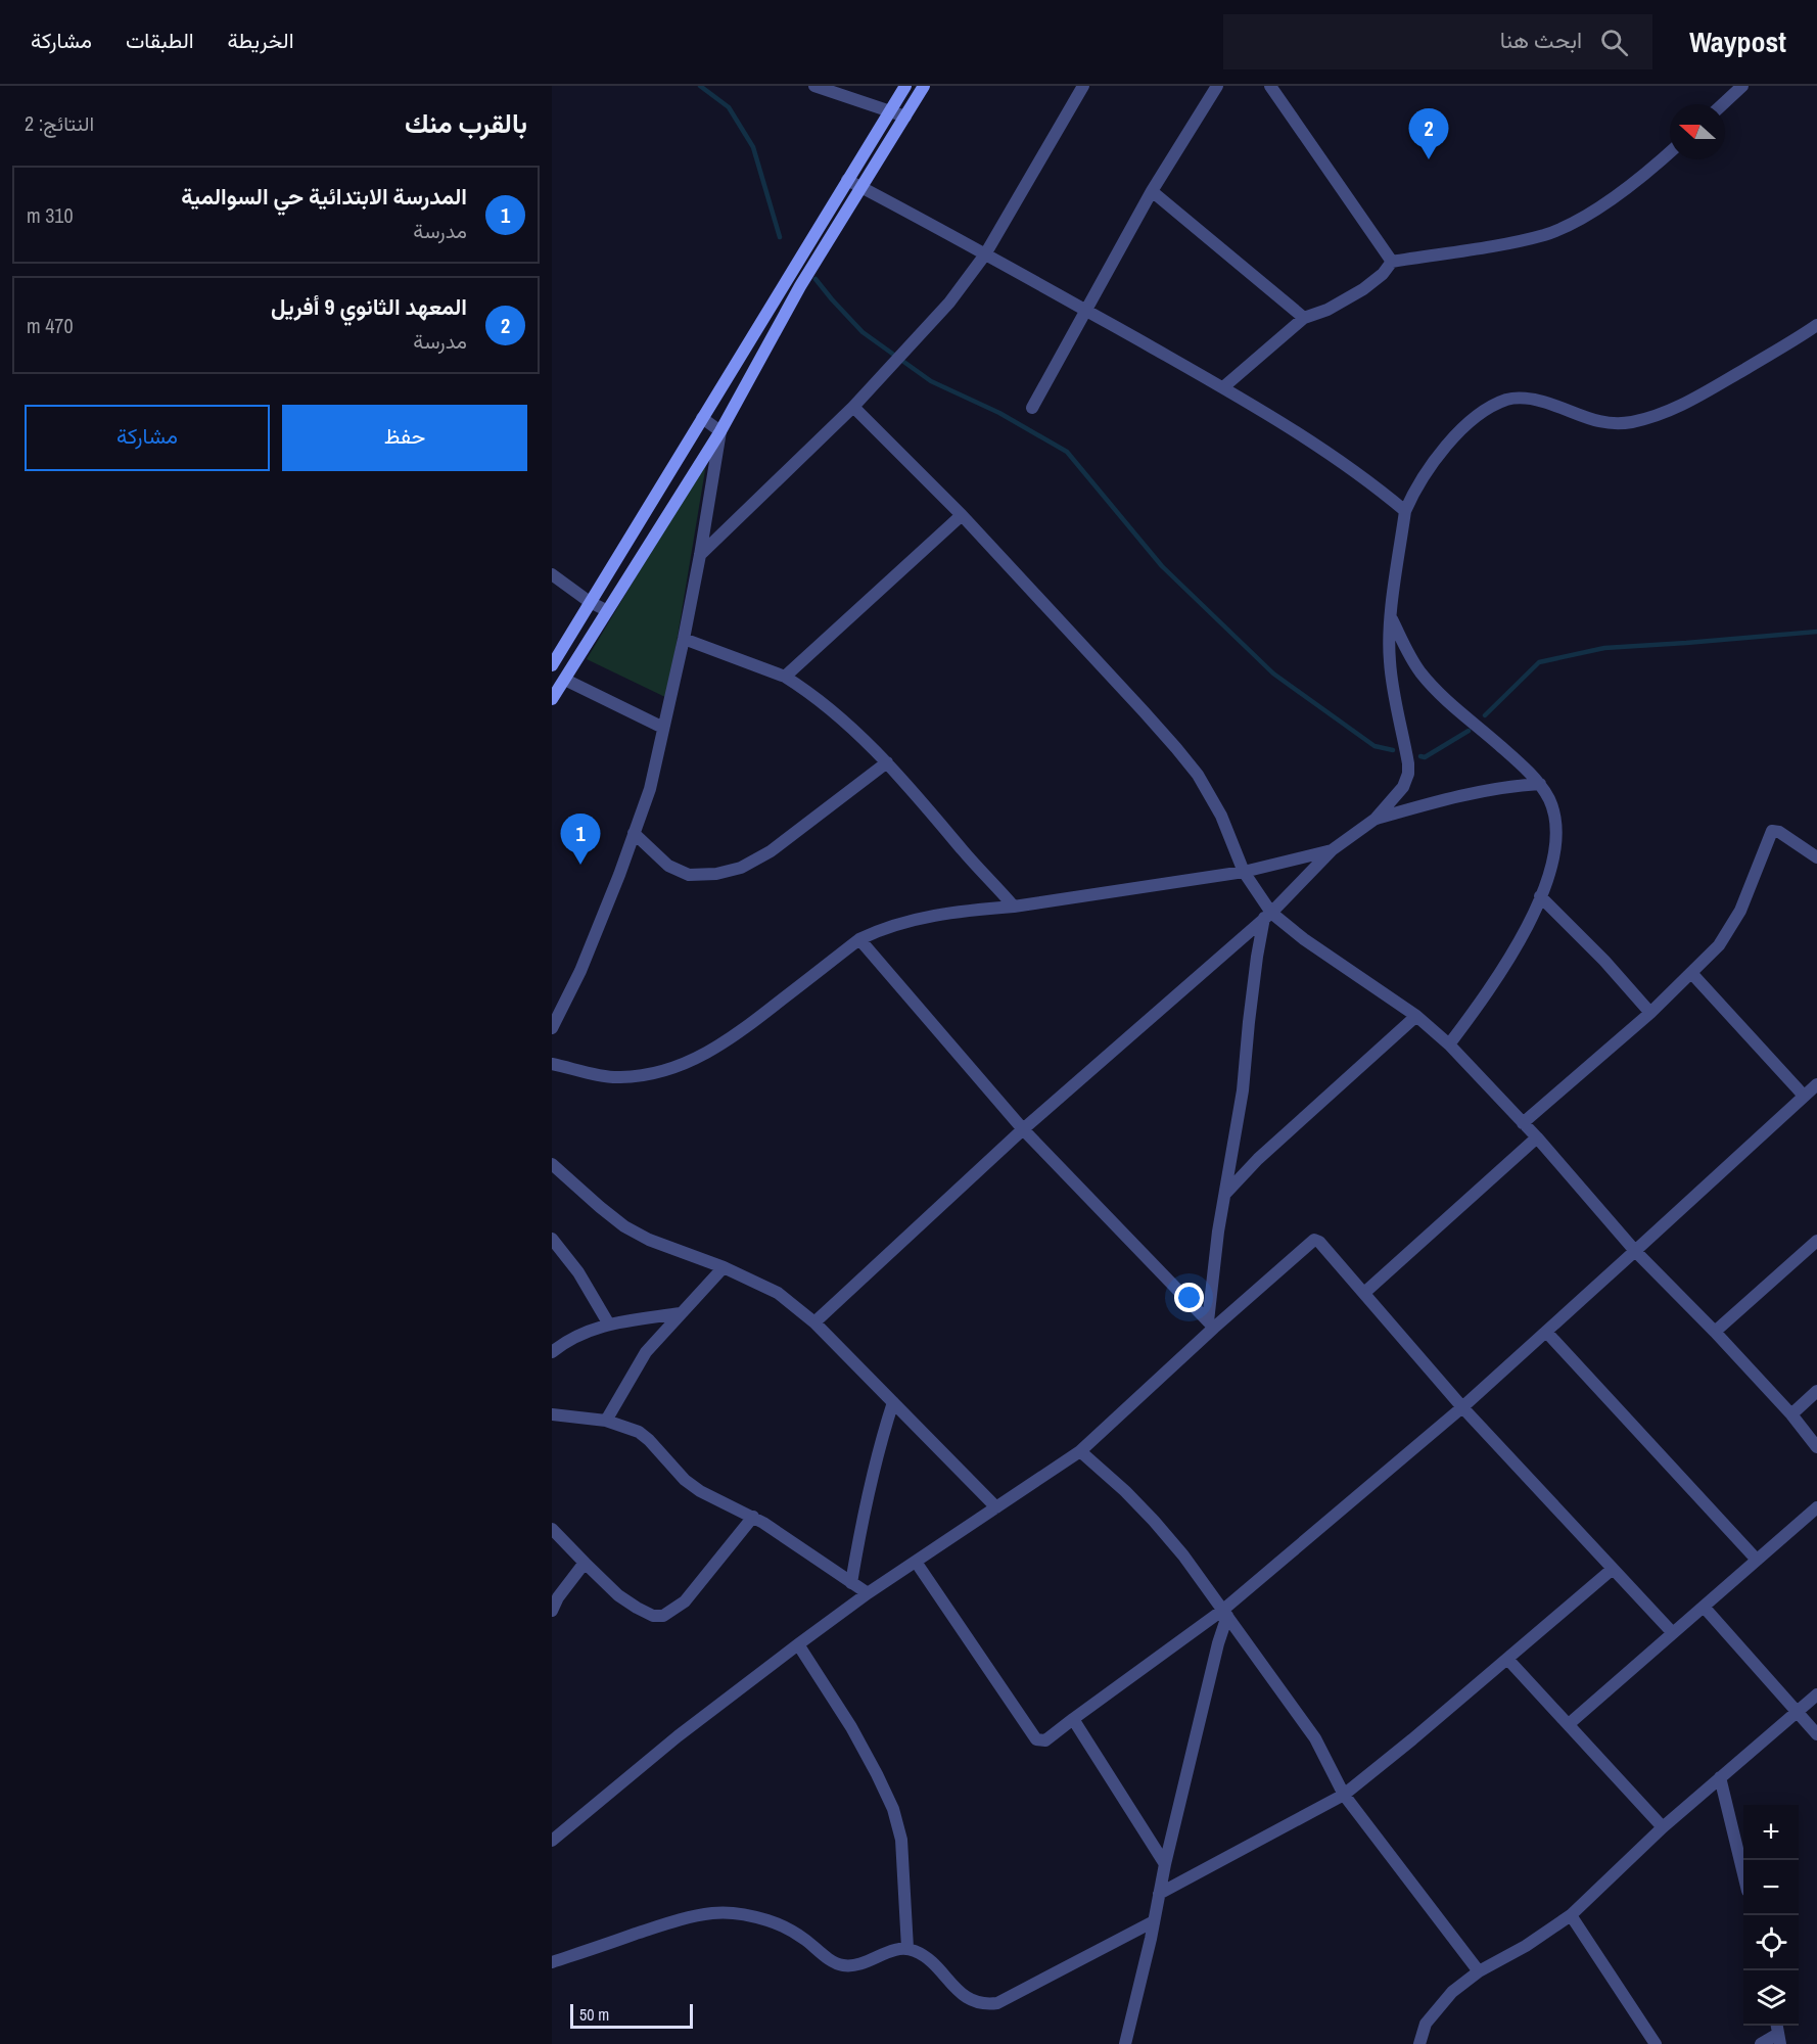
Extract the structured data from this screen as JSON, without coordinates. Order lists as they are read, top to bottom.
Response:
{
  "scale_bar": "50 m",
  "north": "left",
  "page": {
    "header": "Waypost",
    "search": "ابحث هنا",
    "nav": ["الخريطة", "الطبقات", "مشاركة"],
    "heading": ["بالقرب منك", "النتائج: 2"],
    "pins": ["2", "1"],
    "list": [
      {
        "mark": "1",
        "name": "المدرسة الابتدائية حي السوالمية",
        "note": "مدرسة",
        "value": "310 m"
      },
      {
        "mark": "2",
        "name": "المعهد الثانوي 9 أفريل",
        "note": "مدرسة",
        "value": "470 m"
      }
    ],
    "buttons": ["حفظ", "مشاركة"],
    "map_buttons": ["+", "−"],
    "scale": "50 m"
  }
}
